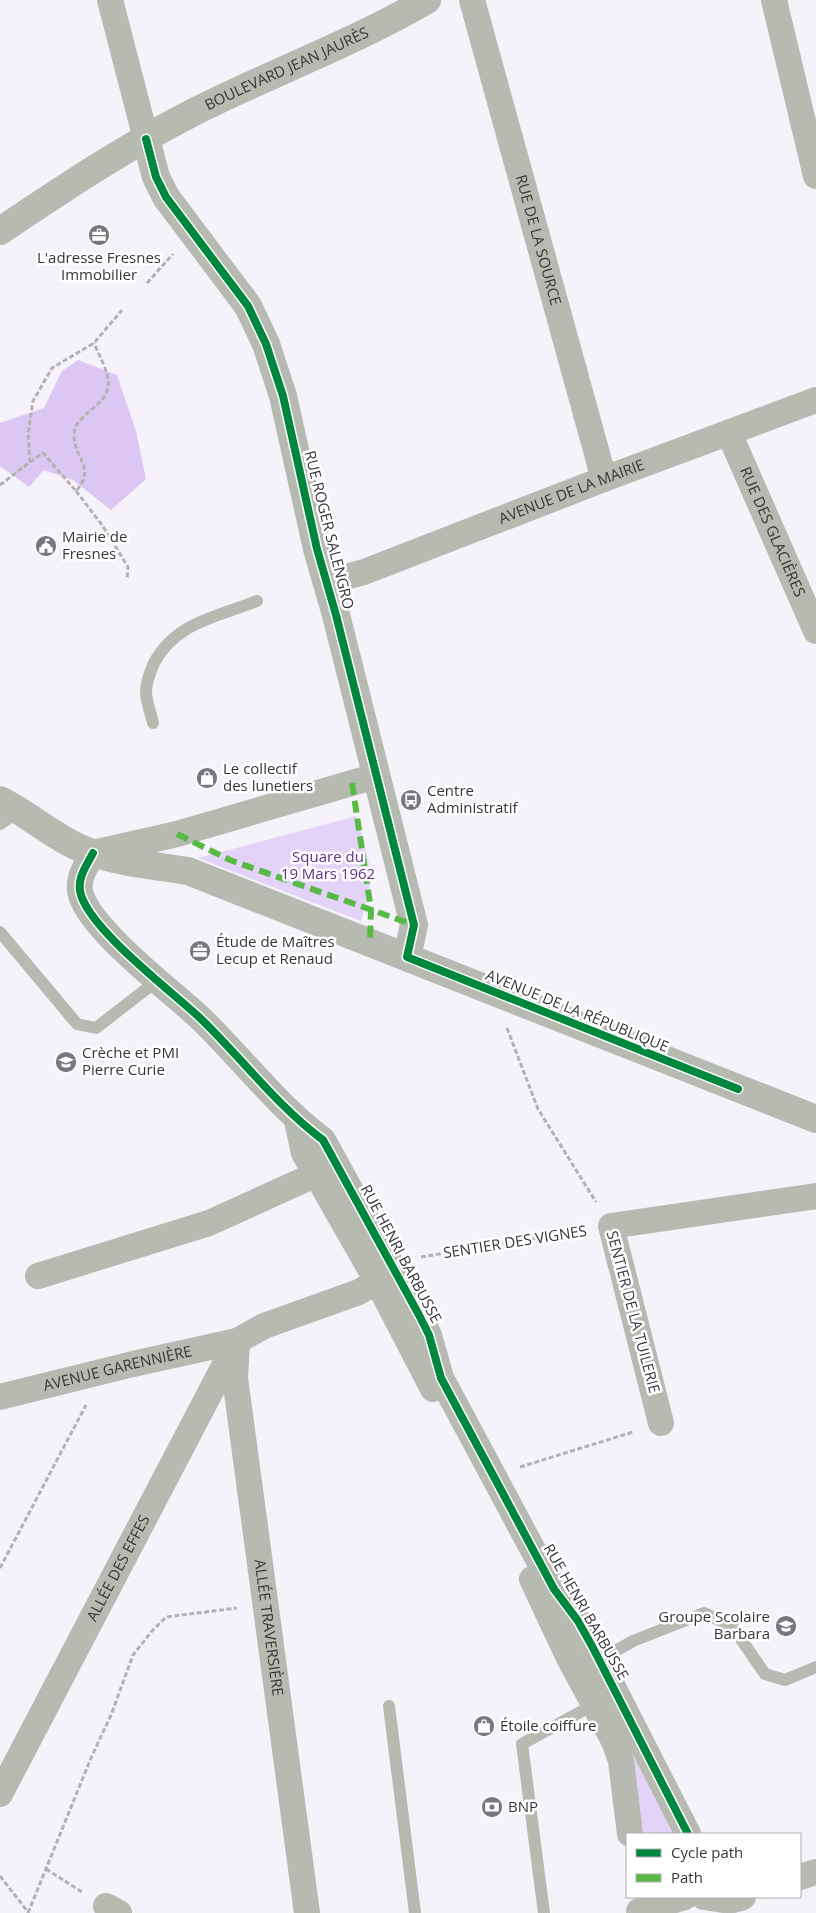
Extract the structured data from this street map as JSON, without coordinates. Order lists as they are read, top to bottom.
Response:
{
  "streets": {
    "street": [
      "BOULEVARD JEAN JAURÈS",
      "RUE DE LA SOURCE",
      "AVENUE DE LA MAIRIE",
      "RUE ROGER SALENGRO",
      "RUE DES GLACIÈRES",
      "AVENUE DE LA RÉPUBLIQUE",
      "RUE HENRI BARBUSSE",
      "SENTIER DE LA TUILERIE",
      "AVENUE GARENNIÈRE",
      "ALLÉE DES EFFES",
      "ALLÉE TRAVERSIÈRE"
    ],
    "path": ["SENTIER DES VIGNES"]
  },
  "crossings": [
    ["BOULEVARD JEAN JAURÈS", "RUE ROGER SALENGRO"],
    ["RUE DE LA SOURCE", "AVENUE DE LA MAIRIE"],
    ["AVENUE DE LA MAIRIE", "RUE ROGER SALENGRO"],
    ["AVENUE DE LA MAIRIE", "RUE DES GLACIÈRES"],
    ["RUE ROGER SALENGRO", "AVENUE DE LA RÉPUBLIQUE"],
    ["AVENUE DE LA RÉPUBLIQUE", "RUE HENRI BARBUSSE"],
    ["AVENUE DE LA RÉPUBLIQUE", "SENTIER DE LA TUILERIE"],
    ["SENTIER DES VIGNES", "RUE HENRI BARBUSSE"],
    ["SENTIER DES VIGNES", "SENTIER DE LA TUILERIE"],
    ["AVENUE GARENNIÈRE", "ALLÉE DES EFFES"],
    ["AVENUE GARENNIÈRE", "ALLÉE TRAVERSIÈRE"],
    ["ALLÉE DES EFFES", "ALLÉE TRAVERSIÈRE"]
  ],
  "parks": ["Square du 19 Mars 1962"],
  "places": {
    "office": ["L'adresse Fresnes Immobilier", "Étude de Maîtres Lecup et Renaud"],
    "public building": ["Mairie de Fresnes"],
    "shop": ["Le collectif des lunetiers", "Étoile coiffure"],
    "bus stop": ["Centre Administratif"],
    "school or university": ["Crèche et PMI Pierre Curie", "Groupe Scolaire Barbara"],
    "bank": ["BNP"]
  },
  "legend": ["Cycle path", "Path"]
}
